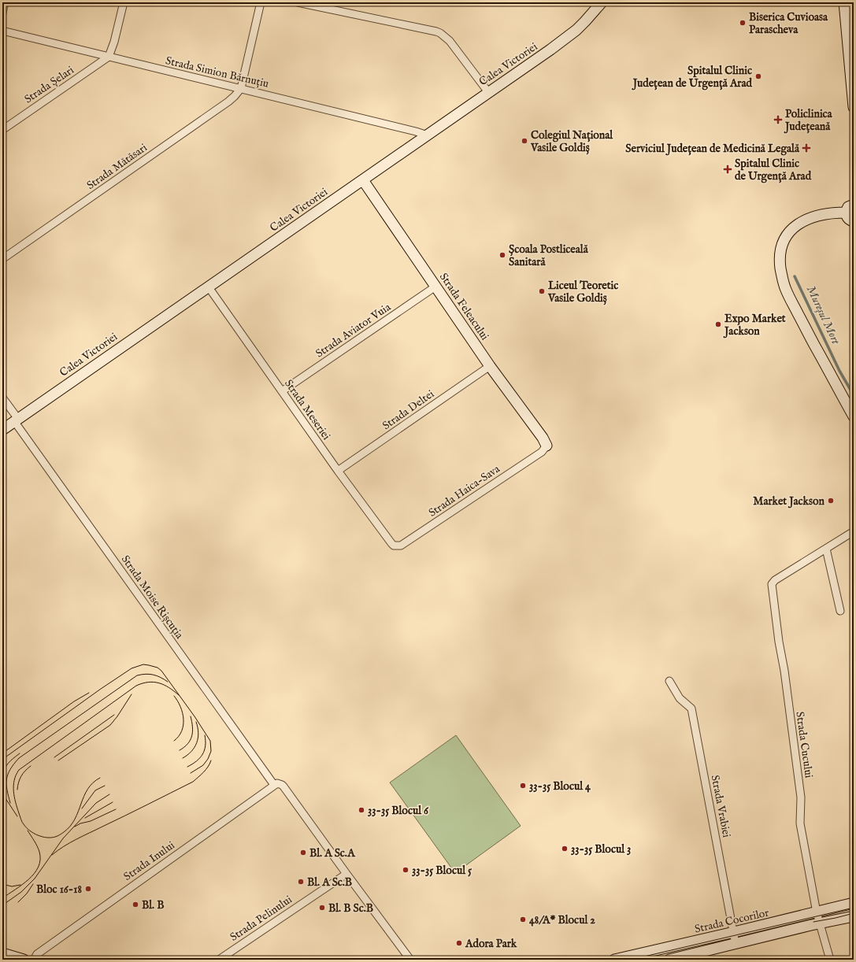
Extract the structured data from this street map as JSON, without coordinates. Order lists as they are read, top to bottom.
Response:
{
  "streets": {
    "main road": ["Calea Victoriei", "Strada Feleacului", "Strada Cocorilor"],
    "street": [
      "Strada Simion Bărnuțiu",
      "Strada Șelari",
      "Strada Mătăsari",
      "Strada Aviator Vuia",
      "Strada Meseriei",
      "Strada Deltei",
      "Strada Haica-Sava",
      "Strada Moise Rișcuția",
      "Strada Cucului",
      "Strada Vrabiei",
      "Strada Inului",
      "Strada Pelinului"
    ]
  },
  "crossings": [
    ["Calea Victoriei", "Strada Simion Bărnuțiu"],
    ["Calea Victoriei", "Strada Feleacului"],
    ["Calea Victoriei", "Strada Meseriei"],
    ["Calea Victoriei", "Strada Moise Rișcuția"],
    ["Strada Simion Bărnuțiu", "Strada Șelari"],
    ["Strada Simion Bărnuțiu", "Strada Mătăsari"],
    ["Strada Feleacului", "Strada Aviator Vuia"],
    ["Strada Feleacului", "Strada Deltei"],
    ["Strada Feleacului", "Strada Haica-Sava"],
    ["Strada Aviator Vuia", "Strada Meseriei"],
    ["Strada Meseriei", "Strada Deltei"],
    ["Strada Meseriei", "Strada Haica-Sava"],
    ["Strada Moise Rișcuția", "Strada Inului"],
    ["Strada Moise Rișcuția", "Strada Pelinului"],
    ["Strada Cucului", "Strada Cocorilor"],
    ["Strada Vrabiei", "Strada Cocorilor"]
  ],
  "water": ["Mureșul Mort"],
  "places": {
    "other": [
      "Biserica Cuvioasa Parascheva",
      "Spitalul Clinic Județean de Urgență Arad",
      "Colegiul Național Vasile Goldiș",
      "Școala Postliceală Sanitară",
      "Liceul Teoretic Vasile Goldiș",
      "Expo Market Jackson",
      "Market Jackson",
      "33-35 Blocul 4",
      "33-35 Blocul 6",
      "33-35 Blocul 3",
      "Bl. A Sc.A",
      "33-35 Blocul 5",
      "Bl. A Sc.B",
      "Bloc 16-18",
      "Bl. B",
      "Bl. B Sc.B",
      "48/A* Blocul 2",
      "Adora Park"
    ],
    "health": ["Policlinica Județeană", "Serviciul Județean de Medicină Legală", "Spitalul Clinic de Urgență Arad"]
  }
}
